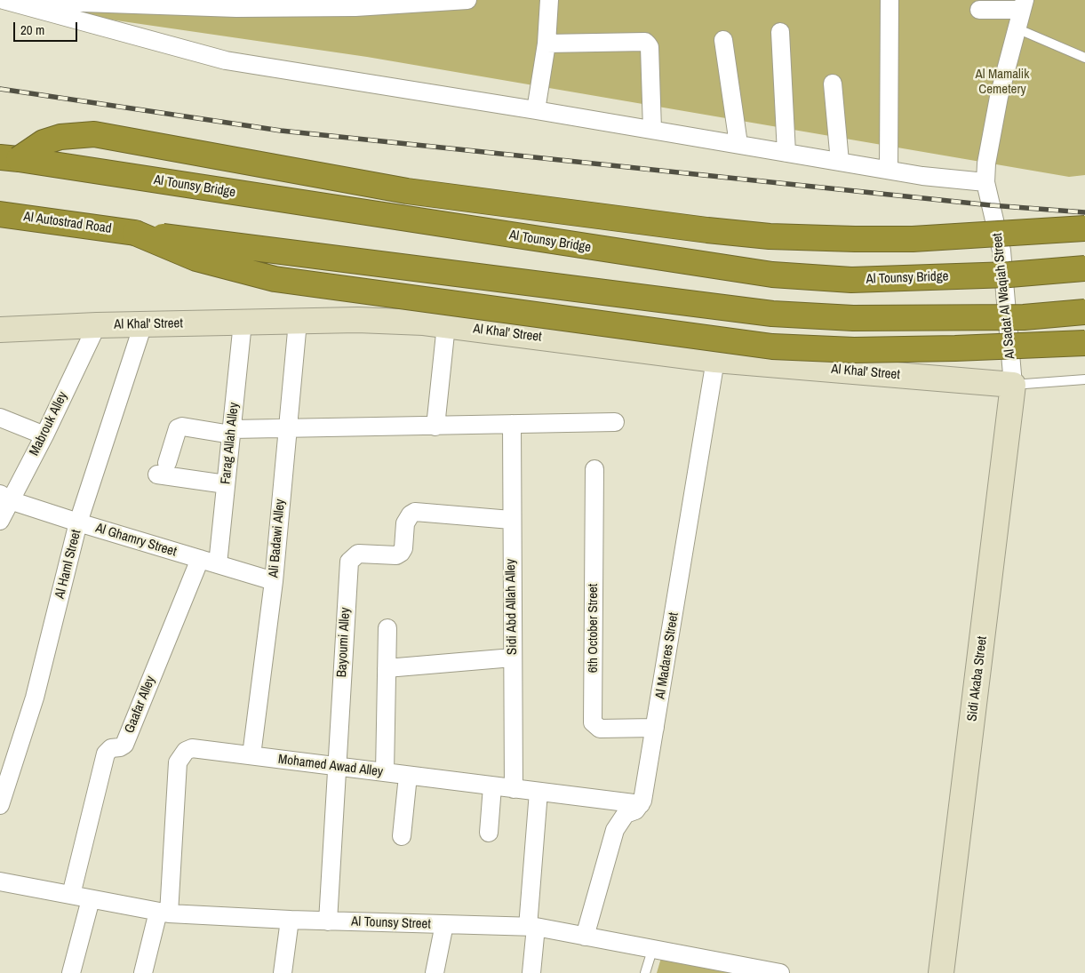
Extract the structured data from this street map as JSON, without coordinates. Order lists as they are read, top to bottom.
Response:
{
  "streets": {
    "highway": ["Al Tounsy Bridge", "Al Autostrad Road"],
    "street": [
      "Al Sadat Al Waqiah Street",
      "Al Khal' Street",
      "Mabrouk Alley",
      "Farag Allah Alley",
      "Ali Badawi Alley",
      "Al Ghamry Street",
      "Al Haml Street",
      "Sidi Abd Allah Alley",
      "6th October Street",
      "Bayoumi Alley",
      "Al Madares Street",
      "Sidi Akaba Street",
      "Gaafar Alley",
      "Mohamed Awad Alley",
      "Al Tounsy Street"
    ]
  },
  "crossings": [
    ["Al Sadat Al Waqiah Street", "Al Khal' Street"],
    ["Al Sadat Al Waqiah Street", "Sidi Akaba Street"],
    ["Al Khal' Street", "Mabrouk Alley"],
    ["Al Khal' Street", "Farag Allah Alley"],
    ["Al Khal' Street", "Ali Badawi Alley"],
    ["Al Khal' Street", "Al Haml Street"],
    ["Al Khal' Street", "Al Madares Street"],
    ["Al Khal' Street", "Sidi Akaba Street"],
    ["Mabrouk Alley", "Al Ghamry Street"],
    ["Farag Allah Alley", "Al Ghamry Street"],
    ["Ali Badawi Alley", "Al Ghamry Street"],
    ["Ali Badawi Alley", "Mohamed Awad Alley"],
    ["Al Ghamry Street", "Al Haml Street"],
    ["Al Ghamry Street", "Gaafar Alley"],
    ["Sidi Abd Allah Alley", "Bayoumi Alley"],
    ["Sidi Abd Allah Alley", "Mohamed Awad Alley"],
    ["6th October Street", "Al Madares Street"],
    ["Bayoumi Alley", "Mohamed Awad Alley"],
    ["Bayoumi Alley", "Al Tounsy Street"],
    ["Al Madares Street", "Mohamed Awad Alley"],
    ["Gaafar Alley", "Al Tounsy Street"],
    ["Mohamed Awad Alley", "Al Tounsy Street"]
  ],
  "parks": ["Al Mamalik Cemetery"],
  "scale_bar": "20 m"
}
